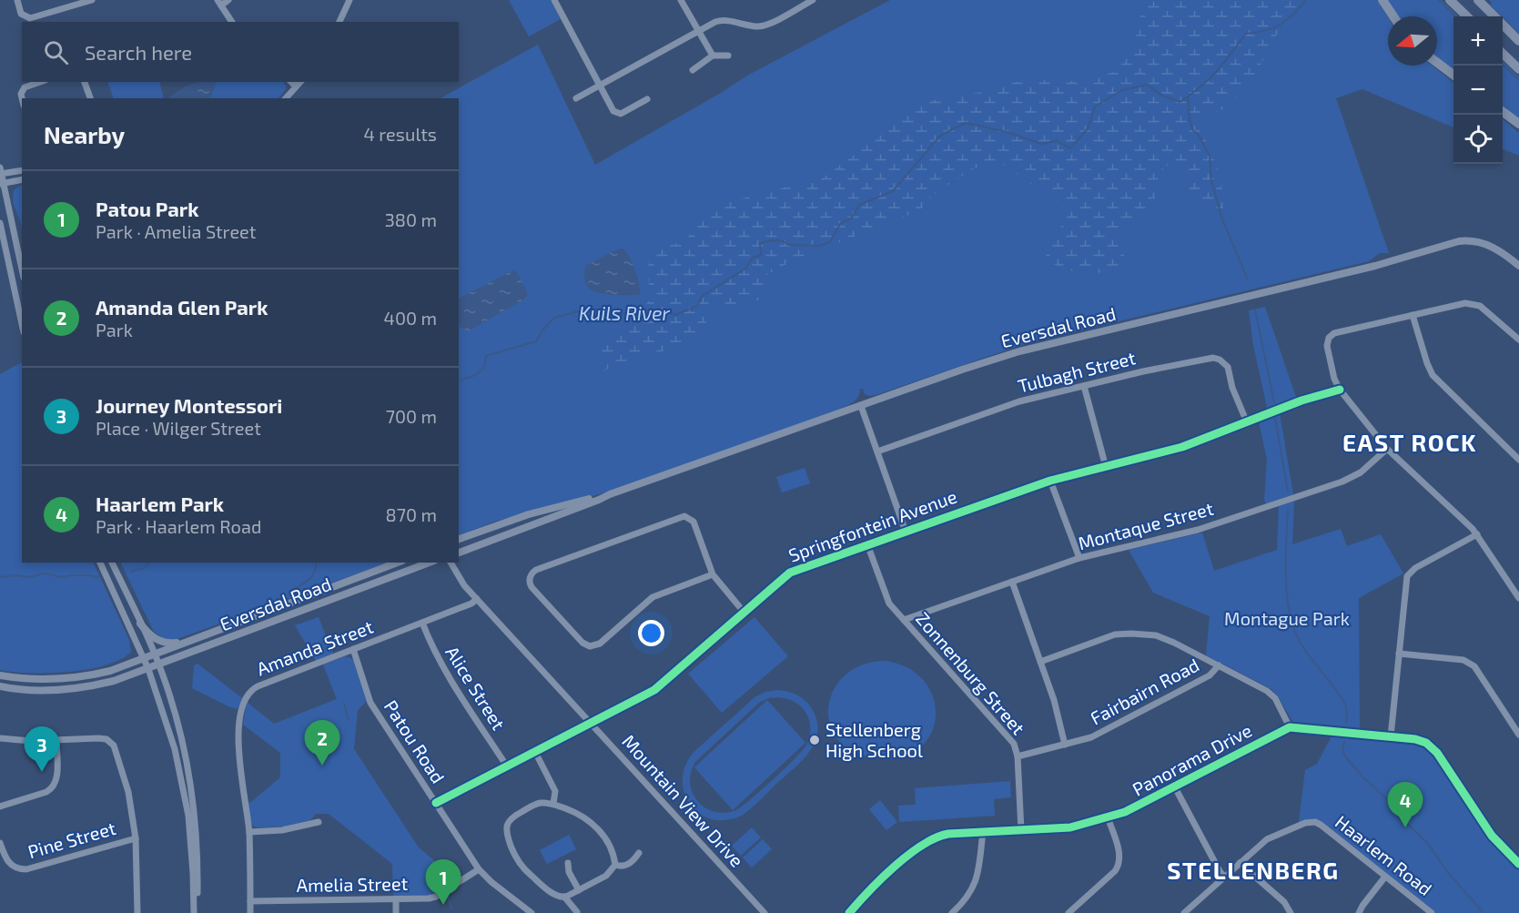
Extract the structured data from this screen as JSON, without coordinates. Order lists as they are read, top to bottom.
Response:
{
  "streets": {
    "main road": ["Eversdal Road"],
    "street": [
      "Tulbagh Street",
      "Springfontein Avenue",
      "Montaque Street",
      "Amanda Street",
      "Zonnenburg Street",
      "Alice Street",
      "Fairbairn Road",
      "Patou Road",
      "Panorama Drive",
      "Mountain View Drive",
      "Pine Street",
      "Haarlem Road",
      "Amelia Street"
    ]
  },
  "crossings": [
    ["Tulbagh Street", "Springfontein Avenue"],
    ["Springfontein Avenue", "Zonnenburg Street"],
    ["Springfontein Avenue", "Alice Street"],
    ["Springfontein Avenue", "Patou Road"],
    ["Springfontein Avenue", "Mountain View Drive"],
    ["Montaque Street", "Zonnenburg Street"],
    ["Amanda Street", "Alice Street"],
    ["Amanda Street", "Patou Road"],
    ["Amanda Street", "Mountain View Drive"],
    ["Amanda Street", "Amelia Street"],
    ["Zonnenburg Street", "Fairbairn Road"],
    ["Zonnenburg Street", "Panorama Drive"],
    ["Fairbairn Road", "Panorama Drive"],
    ["Patou Road", "Amelia Street"]
  ],
  "districts": ["EAST ROCK", "STELLENBERG"],
  "water": ["Kuils River"],
  "parks": ["Montague Park"],
  "places": ["Stellenberg High School"],
  "north": "left",
  "page": {
    "map_buttons": ["+", "−"],
    "search": "Search here",
    "heading": ["Nearby", "4 results"],
    "list": [
      {
        "mark": "1",
        "name": "Patou Park",
        "note": "Park · Amelia Street",
        "value": "380 m"
      },
      {
        "mark": "2",
        "name": "Amanda Glen Park",
        "note": "Park",
        "value": "400 m"
      },
      {
        "mark": "3",
        "name": "Journey Montessori",
        "note": "Place · Wilger Street",
        "value": "700 m"
      },
      {
        "mark": "4",
        "name": "Haarlem Park",
        "note": "Park · Haarlem Road",
        "value": "870 m"
      }
    ],
    "pins": [
      "2",
      "3",
      "4",
      "1"
    ]
  }
}
